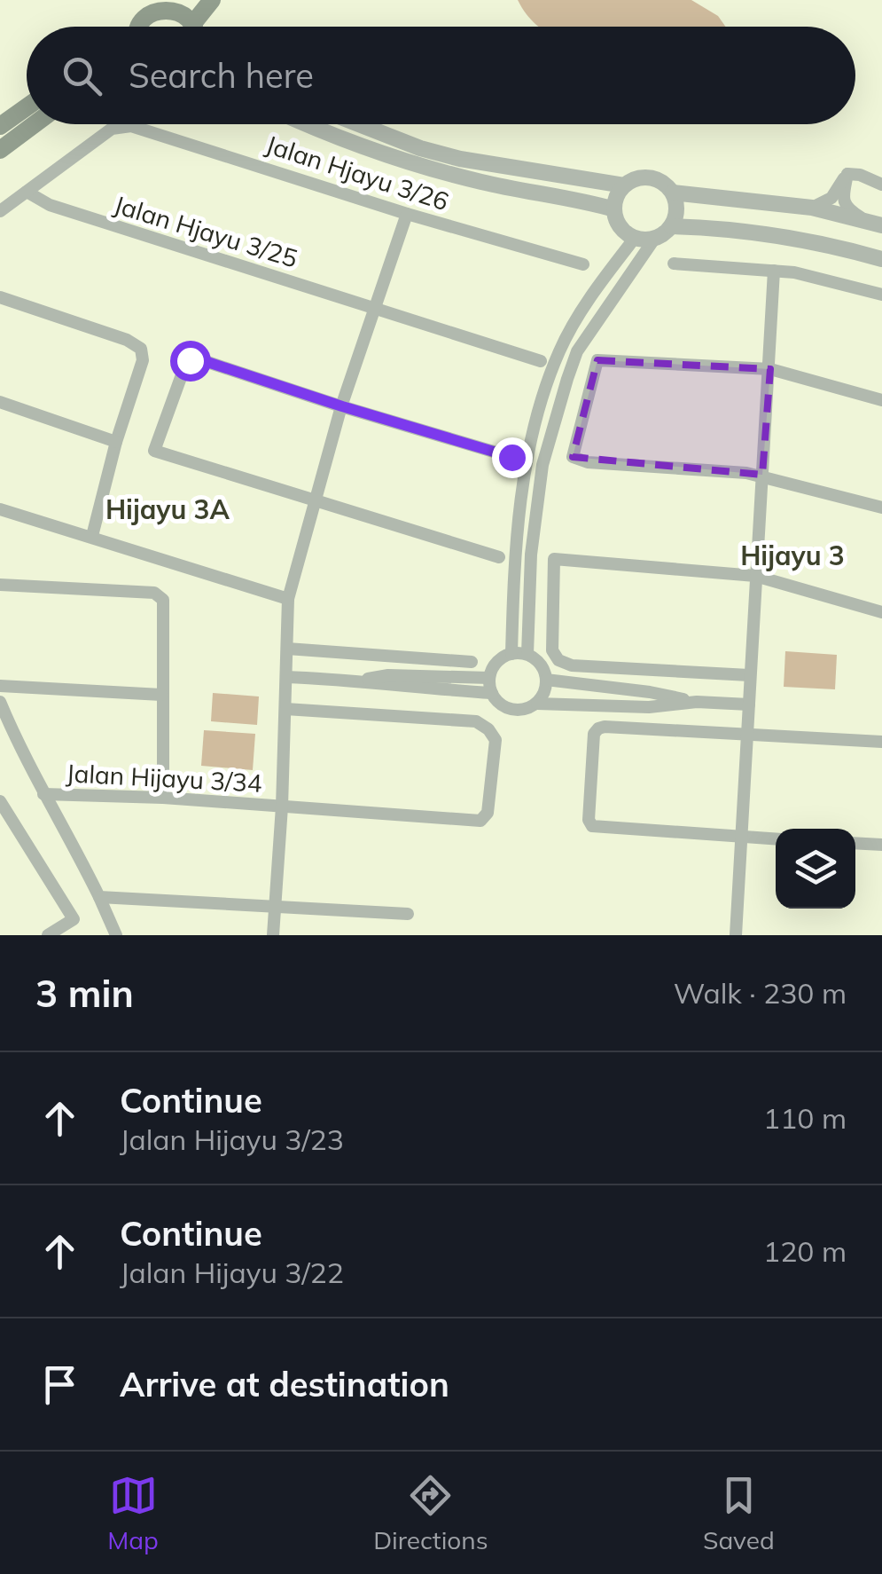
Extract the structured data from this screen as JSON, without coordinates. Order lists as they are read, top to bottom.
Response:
{
  "streets": {
    "street": ["Jalan Hjayu 3/26", "Jalan Hjayu 3/25", "Jalan Hijayu 3/34"]
  },
  "crossings": [
    ["Jalan Hjayu 3/26", "Jalan Hjayu 3/25"]
  ],
  "districts": ["Hijayu 3A", "Hijayu 3"],
  "page": {
    "search": "Search here",
    "heading": ["3 min", "Walk · 230 m"],
    "list": [
      ["Continue", "Jalan Hijayu 3/23", "110 m"],
      ["Continue", "Jalan Hijayu 3/22", "120 m"],
      "Arrive at destination"
    ],
    "nav": ["Map", "Directions", "Saved"]
  }
}
